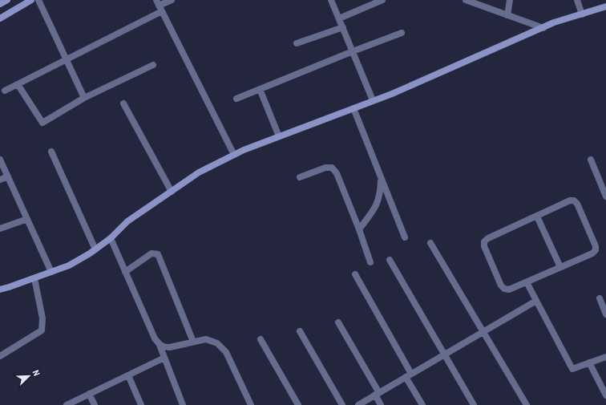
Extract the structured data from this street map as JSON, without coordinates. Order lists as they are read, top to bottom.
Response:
{
  "north": "top right"
}
